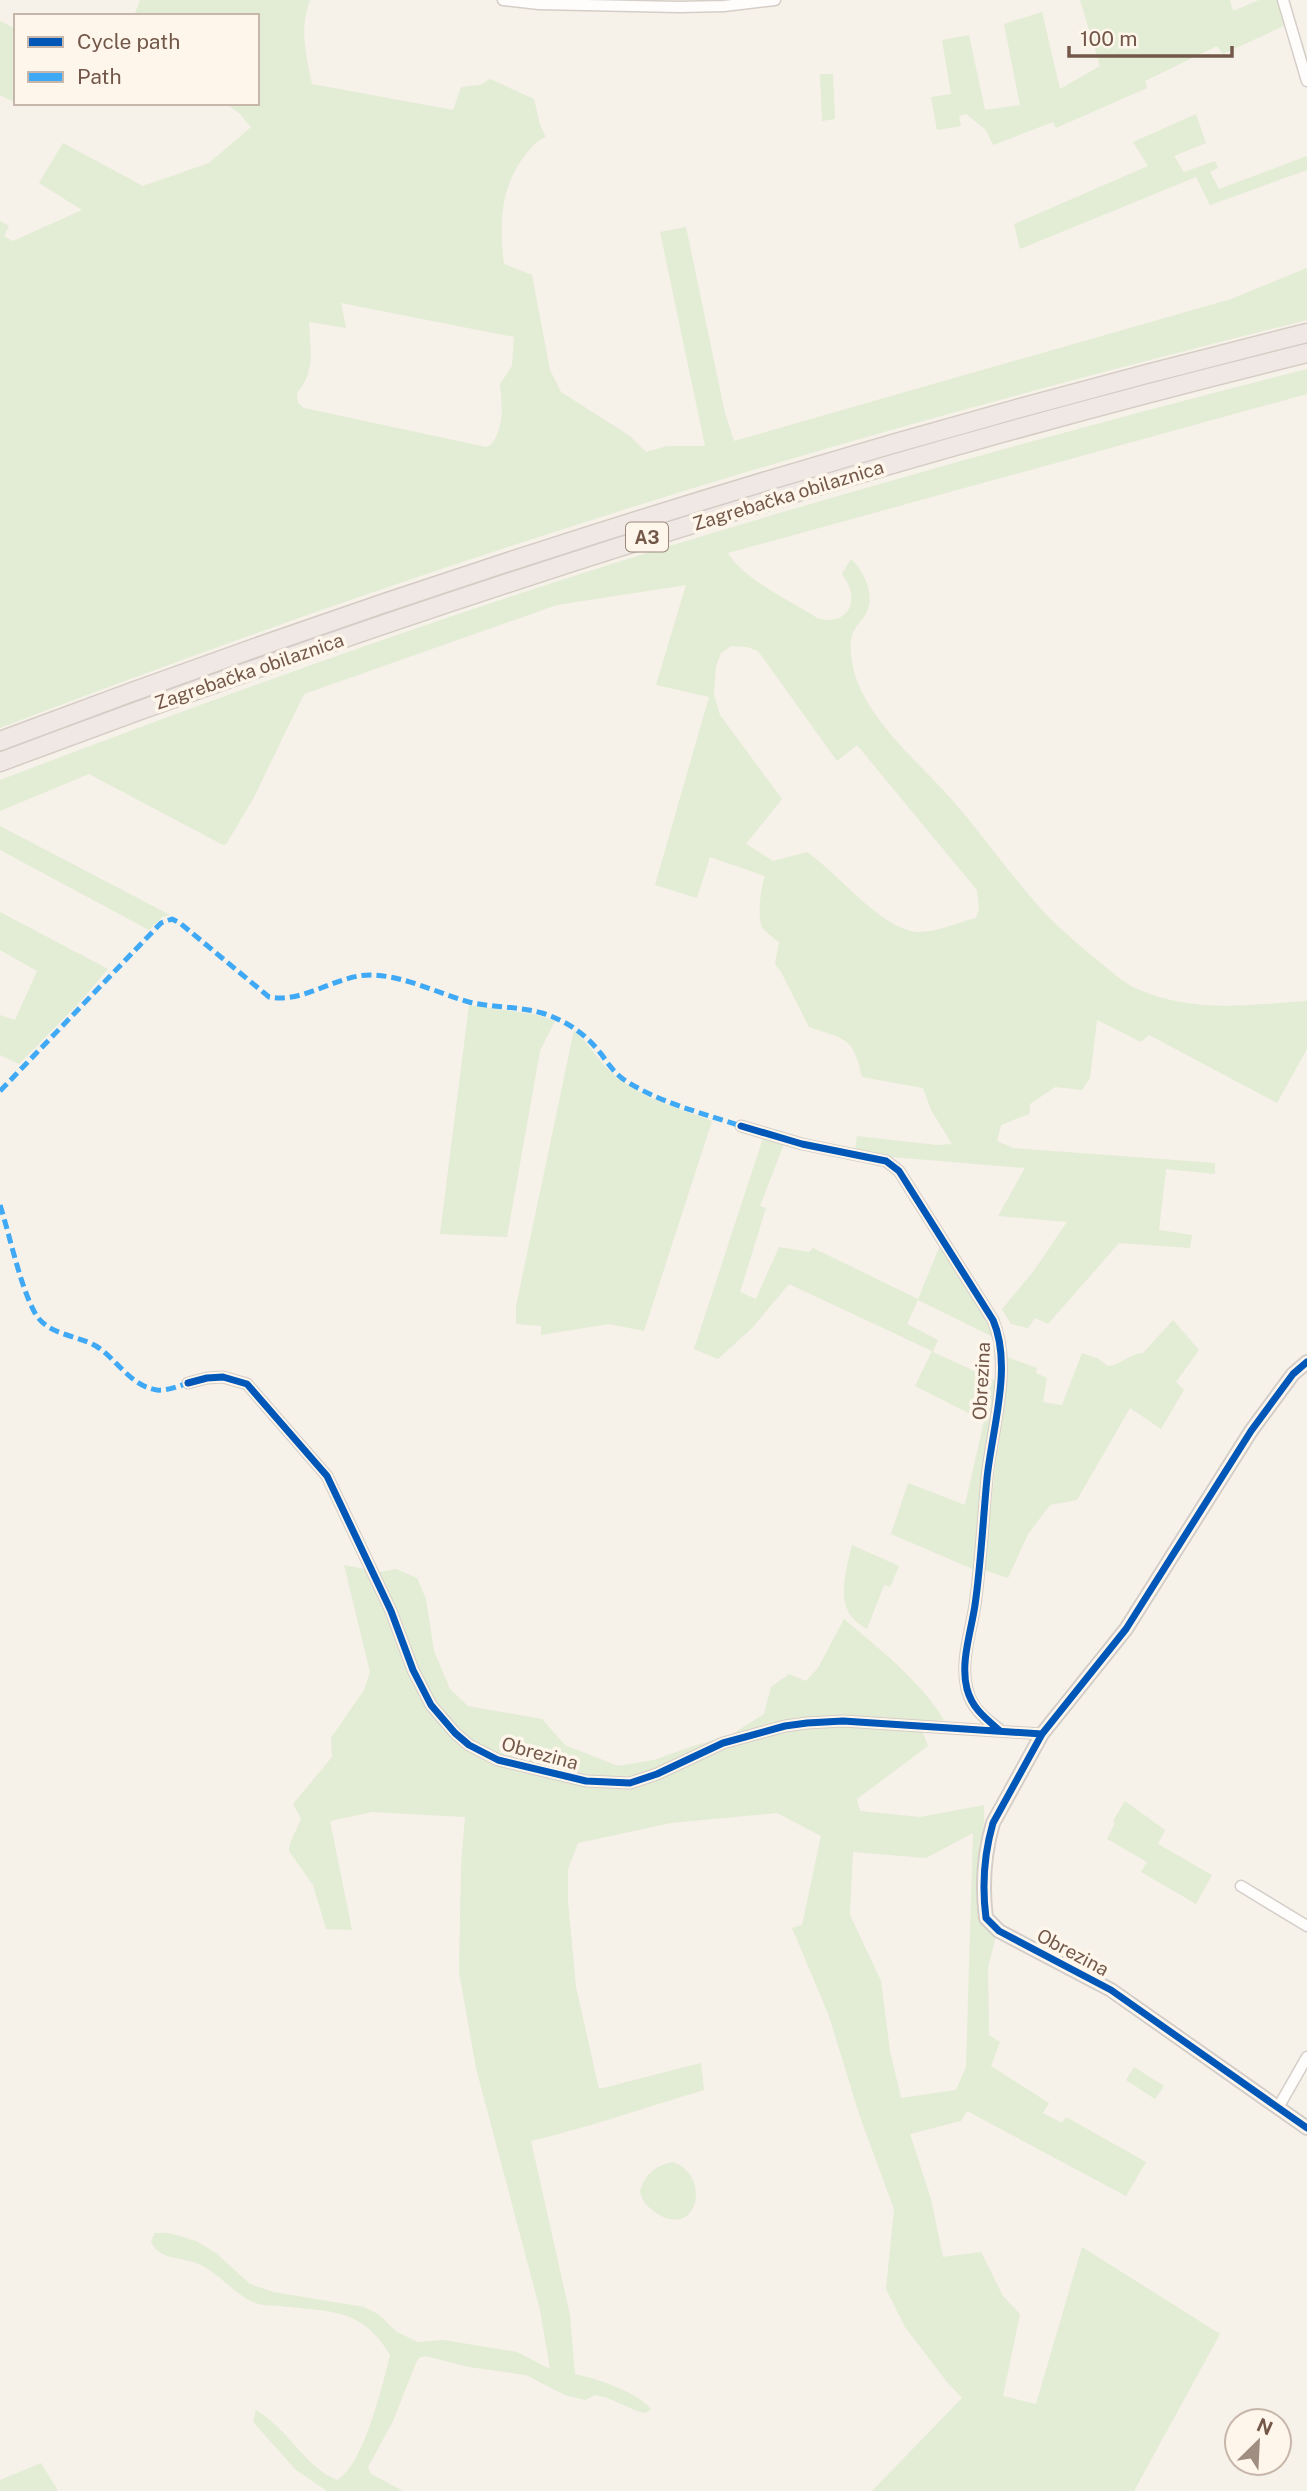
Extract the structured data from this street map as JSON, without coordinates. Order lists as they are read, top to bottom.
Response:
{
  "streets": {
    "highway": ["Zagrebačka obilaznica", "A3"],
    "street": ["Obrezina"]
  },
  "legend": ["Cycle path", "Path"],
  "scale_bar": "100 m",
  "north": "top right"
}
